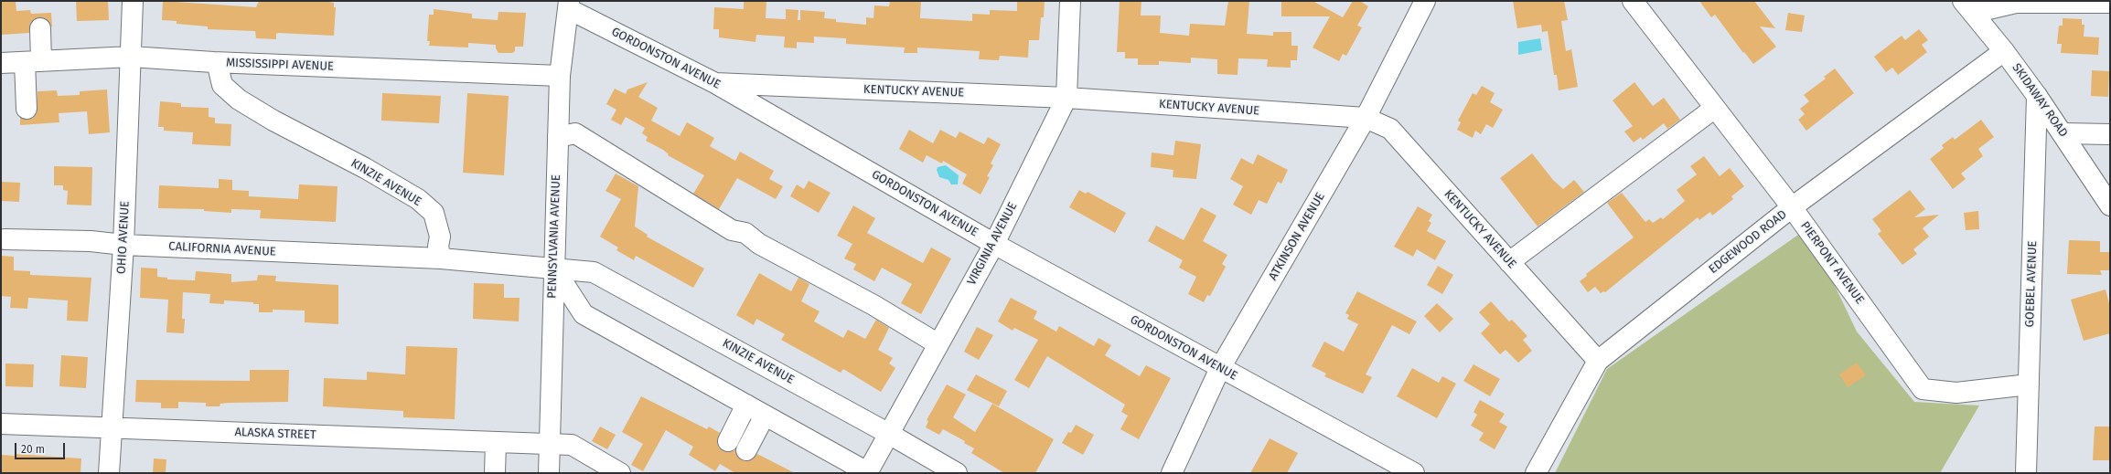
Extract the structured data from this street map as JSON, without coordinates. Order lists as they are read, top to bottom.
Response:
{
  "streets": {
    "street": [
      "GORDONSTON AVENUE",
      "MISSISSIPPI AVENUE",
      "KENTUCKY AVENUE",
      "SKIDAWAY ROAD",
      "KINZIE AVENUE",
      "PENNSYLVANIA AVENUE",
      "ATKINSON AVENUE",
      "OHIO AVENUE",
      "EDGEWOOD ROAD",
      "VIRGINIA AVENUE",
      "CALIFORNIA AVENUE",
      "PIERPONT AVENUE",
      "GOEBEL AVENUE",
      "ALASKA STREET"
    ]
  },
  "crossings": [
    ["GORDONSTON AVENUE", "KENTUCKY AVENUE"],
    ["GORDONSTON AVENUE", "PENNSYLVANIA AVENUE"],
    ["GORDONSTON AVENUE", "ATKINSON AVENUE"],
    ["GORDONSTON AVENUE", "VIRGINIA AVENUE"],
    ["MISSISSIPPI AVENUE", "KINZIE AVENUE"],
    ["MISSISSIPPI AVENUE", "PENNSYLVANIA AVENUE"],
    ["MISSISSIPPI AVENUE", "OHIO AVENUE"],
    ["KENTUCKY AVENUE", "ATKINSON AVENUE"],
    ["KENTUCKY AVENUE", "EDGEWOOD ROAD"],
    ["KENTUCKY AVENUE", "VIRGINIA AVENUE"],
    ["SKIDAWAY ROAD", "EDGEWOOD ROAD"],
    ["SKIDAWAY ROAD", "GOEBEL AVENUE"],
    ["KINZIE AVENUE", "PENNSYLVANIA AVENUE"],
    ["KINZIE AVENUE", "VIRGINIA AVENUE"],
    ["KINZIE AVENUE", "CALIFORNIA AVENUE"],
    ["PENNSYLVANIA AVENUE", "ALASKA STREET"],
    ["OHIO AVENUE", "CALIFORNIA AVENUE"],
    ["OHIO AVENUE", "ALASKA STREET"],
    ["EDGEWOOD ROAD", "PIERPONT AVENUE"],
    ["PIERPONT AVENUE", "GOEBEL AVENUE"]
  ],
  "scale_bar": "20 m"
}
